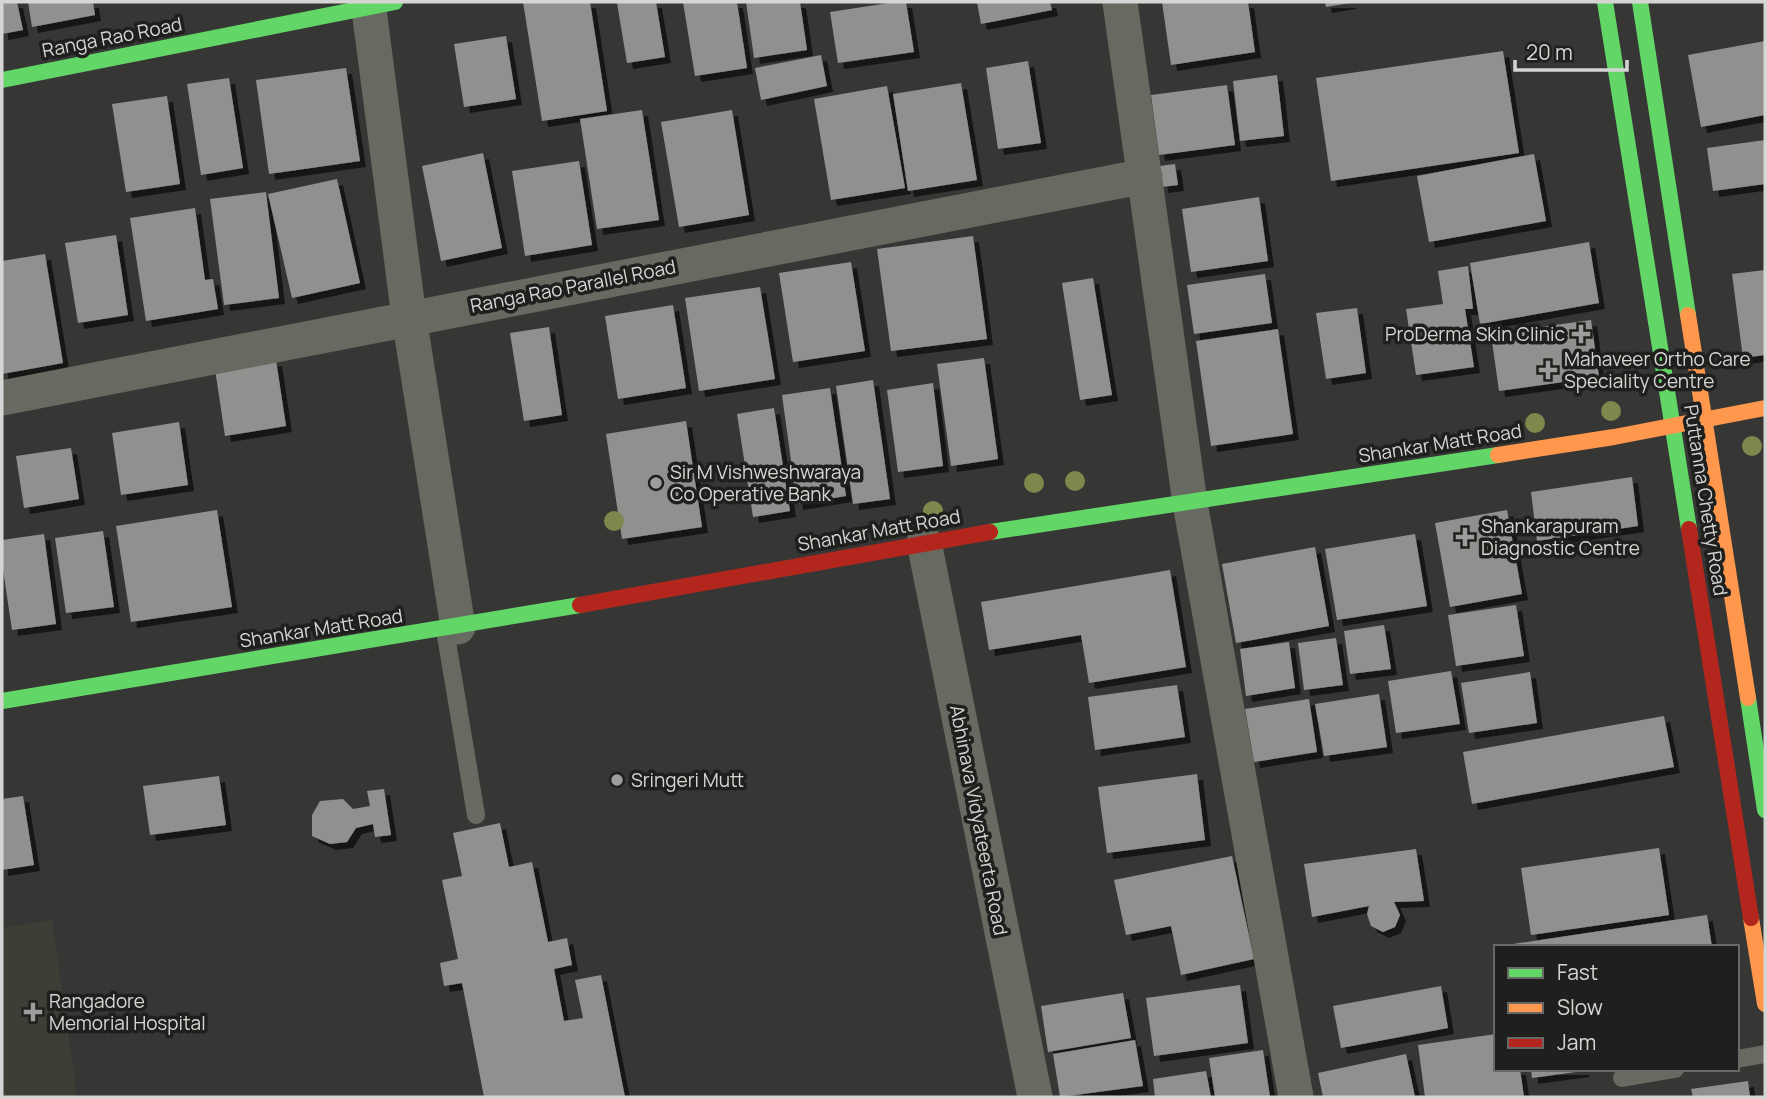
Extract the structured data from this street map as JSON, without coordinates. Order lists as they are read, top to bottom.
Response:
{
  "streets": {
    "street": [
      "Ranga Rao Road",
      "Ranga Rao Parallel Road",
      "Shankar Matt Road",
      "Puttanna Chetty Road",
      "Abhinava Vidyateerta Road"
    ]
  },
  "crossings": [
    ["Shankar Matt Road", "Puttanna Chetty Road"],
    ["Shankar Matt Road", "Abhinava Vidyateerta Road"]
  ],
  "places": {
    "health": [
      "ProDerma Skin Clinic",
      "Mahaveer Ortho Care Speciality Centre",
      "Shankarapuram Diagnostic Centre",
      "Rangadore Memorial Hospital"
    ],
    "other": ["Sir M Vishweshwaraya Co Operative Bank", "Sringeri Mutt"]
  },
  "legend": ["Fast", "Slow", "Jam"],
  "scale_bar": "20 m"
}
